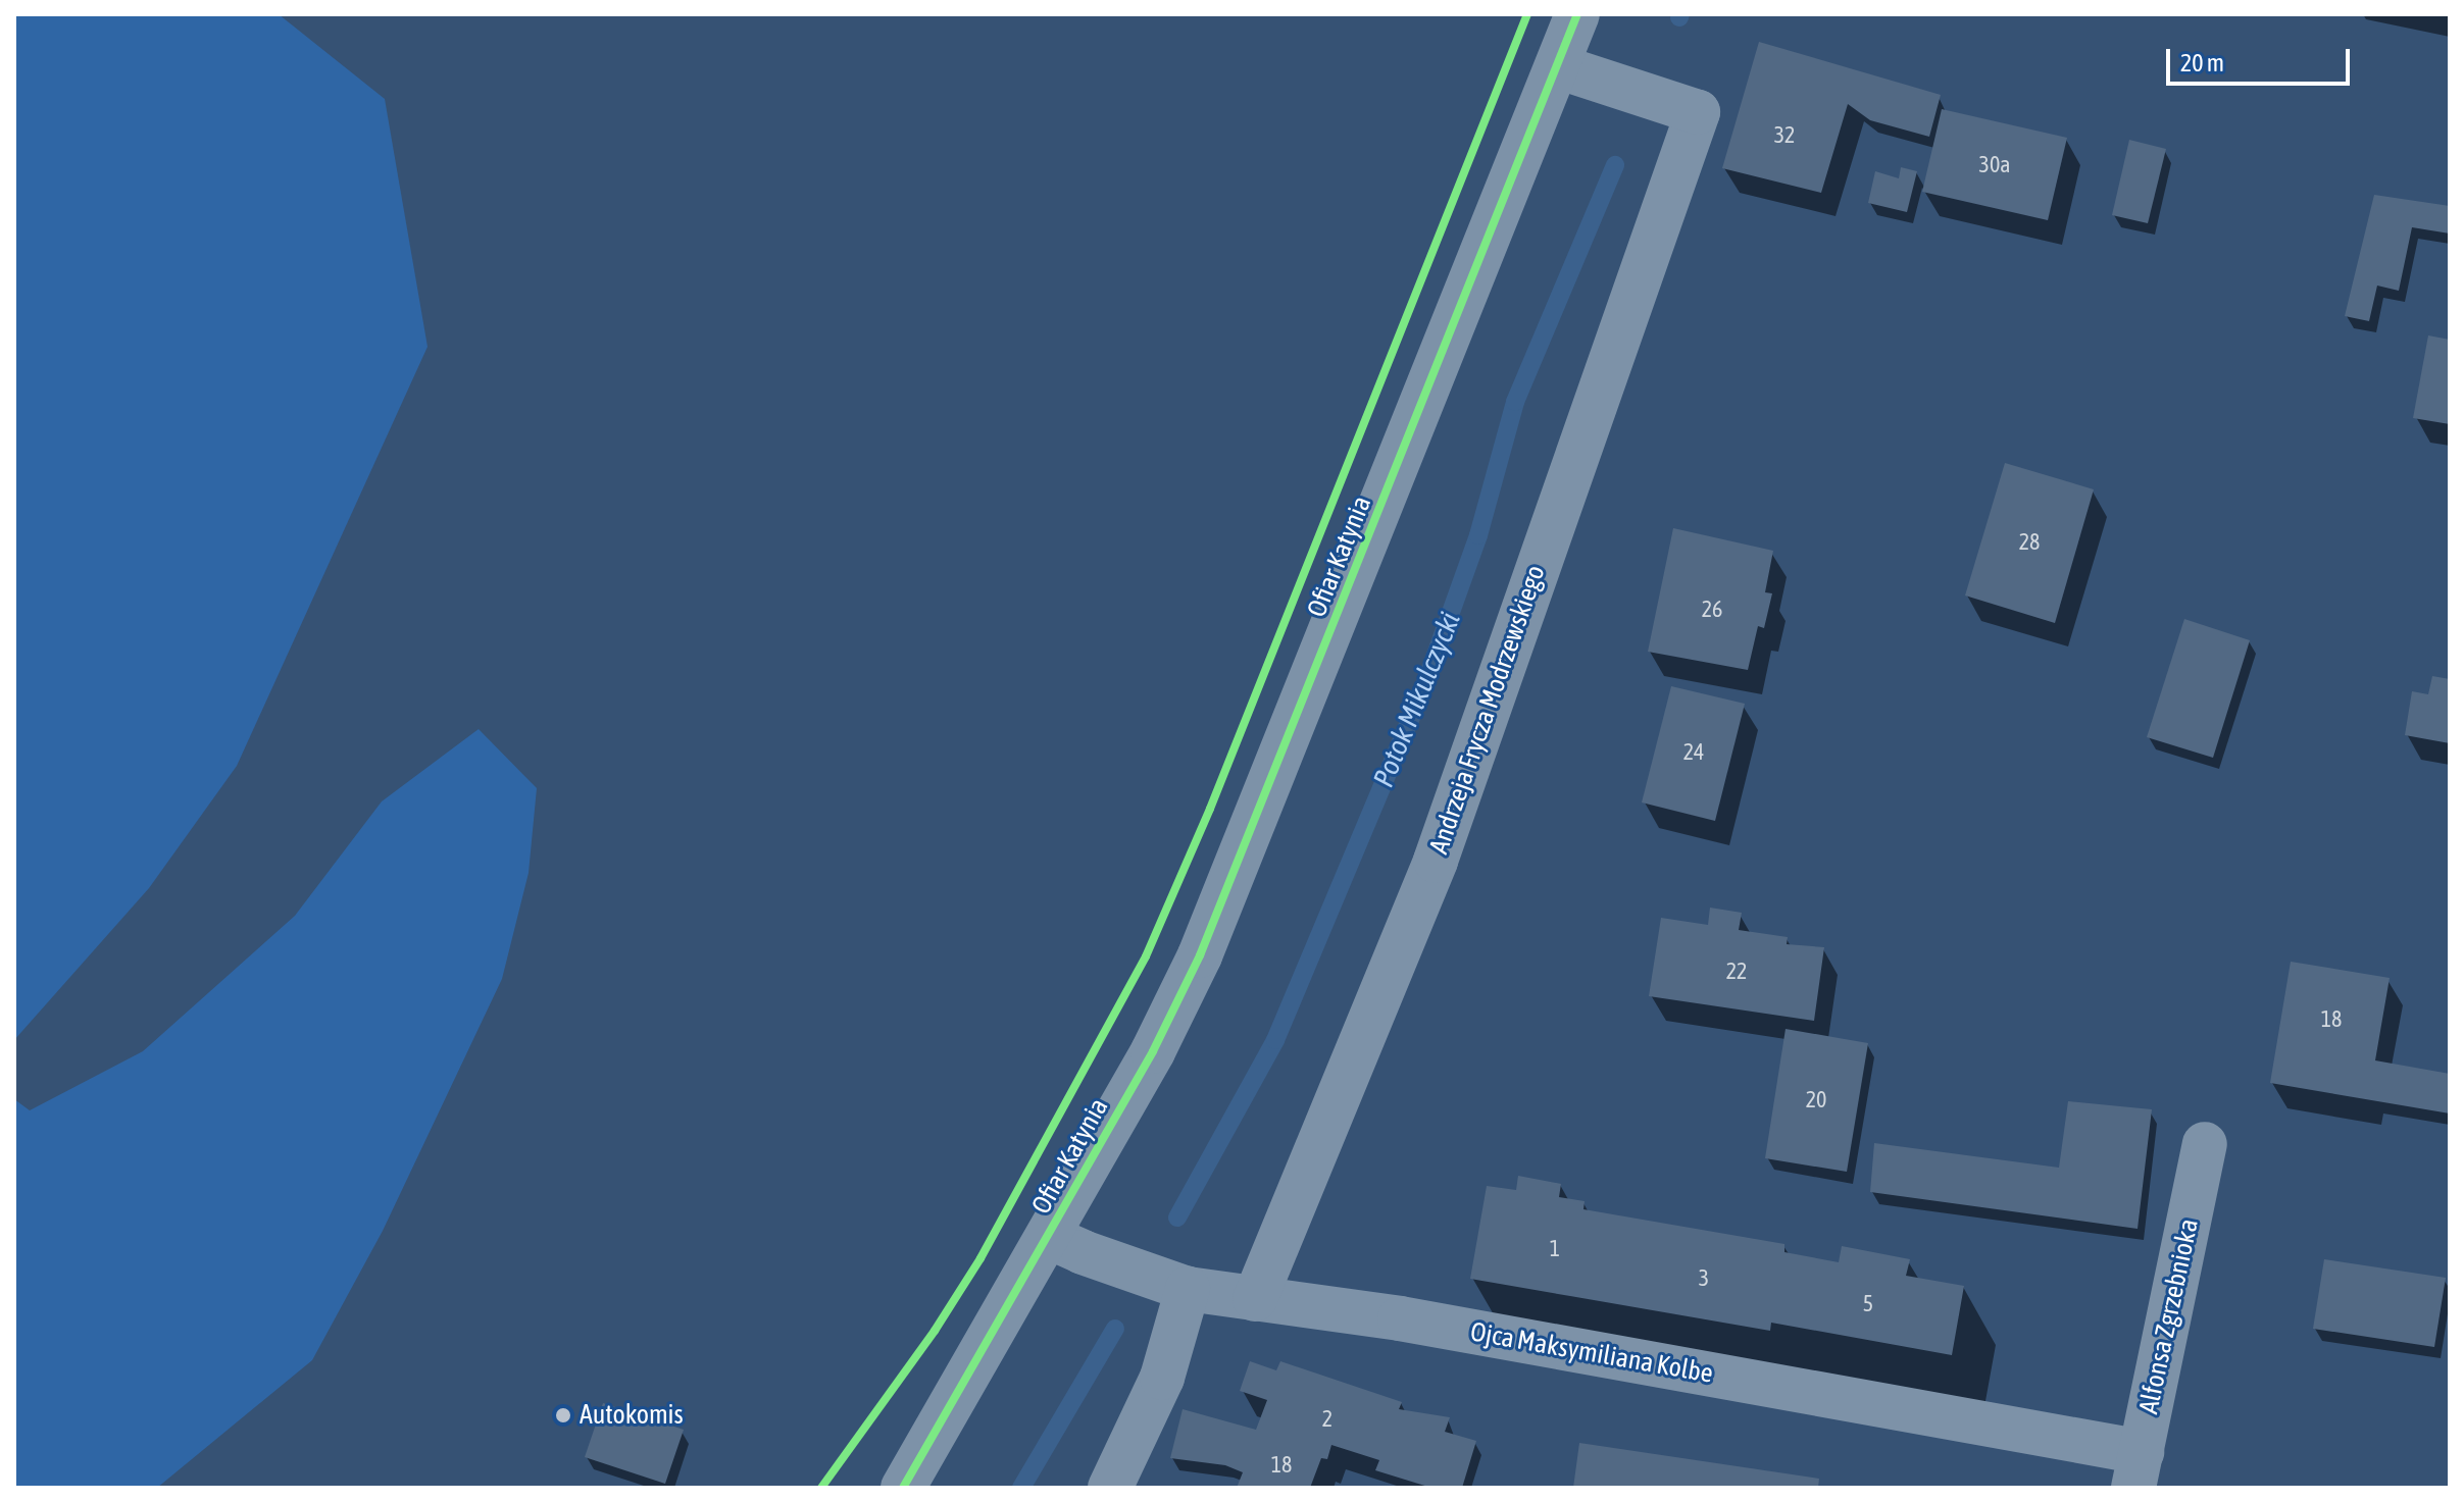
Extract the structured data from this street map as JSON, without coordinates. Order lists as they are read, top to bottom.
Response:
{
  "streets": {
    "street": [
      "Ofiar Katynia",
      "Andrzeja Frycza Modrzewskiego",
      "Alfonsa Zgrzebnioka",
      "Ojca Maksymiliana Kolbe"
    ]
  },
  "crossings": [
    ["Ofiar Katynia", "Andrzeja Frycza Modrzewskiego"],
    ["Ofiar Katynia", "Ojca Maksymiliana Kolbe"],
    ["Andrzeja Frycza Modrzewskiego", "Ojca Maksymiliana Kolbe"],
    ["Alfonsa Zgrzebnioka", "Ojca Maksymiliana Kolbe"]
  ],
  "water": ["Potok Mikulczycki"],
  "places": ["Autokomis"],
  "house_numbers": [
    "32",
    "30a",
    "28",
    "26",
    "24",
    "22",
    "18",
    "20",
    "1",
    "3",
    "5",
    "2",
    "18"
  ],
  "scale_bar": "20 m"
}
